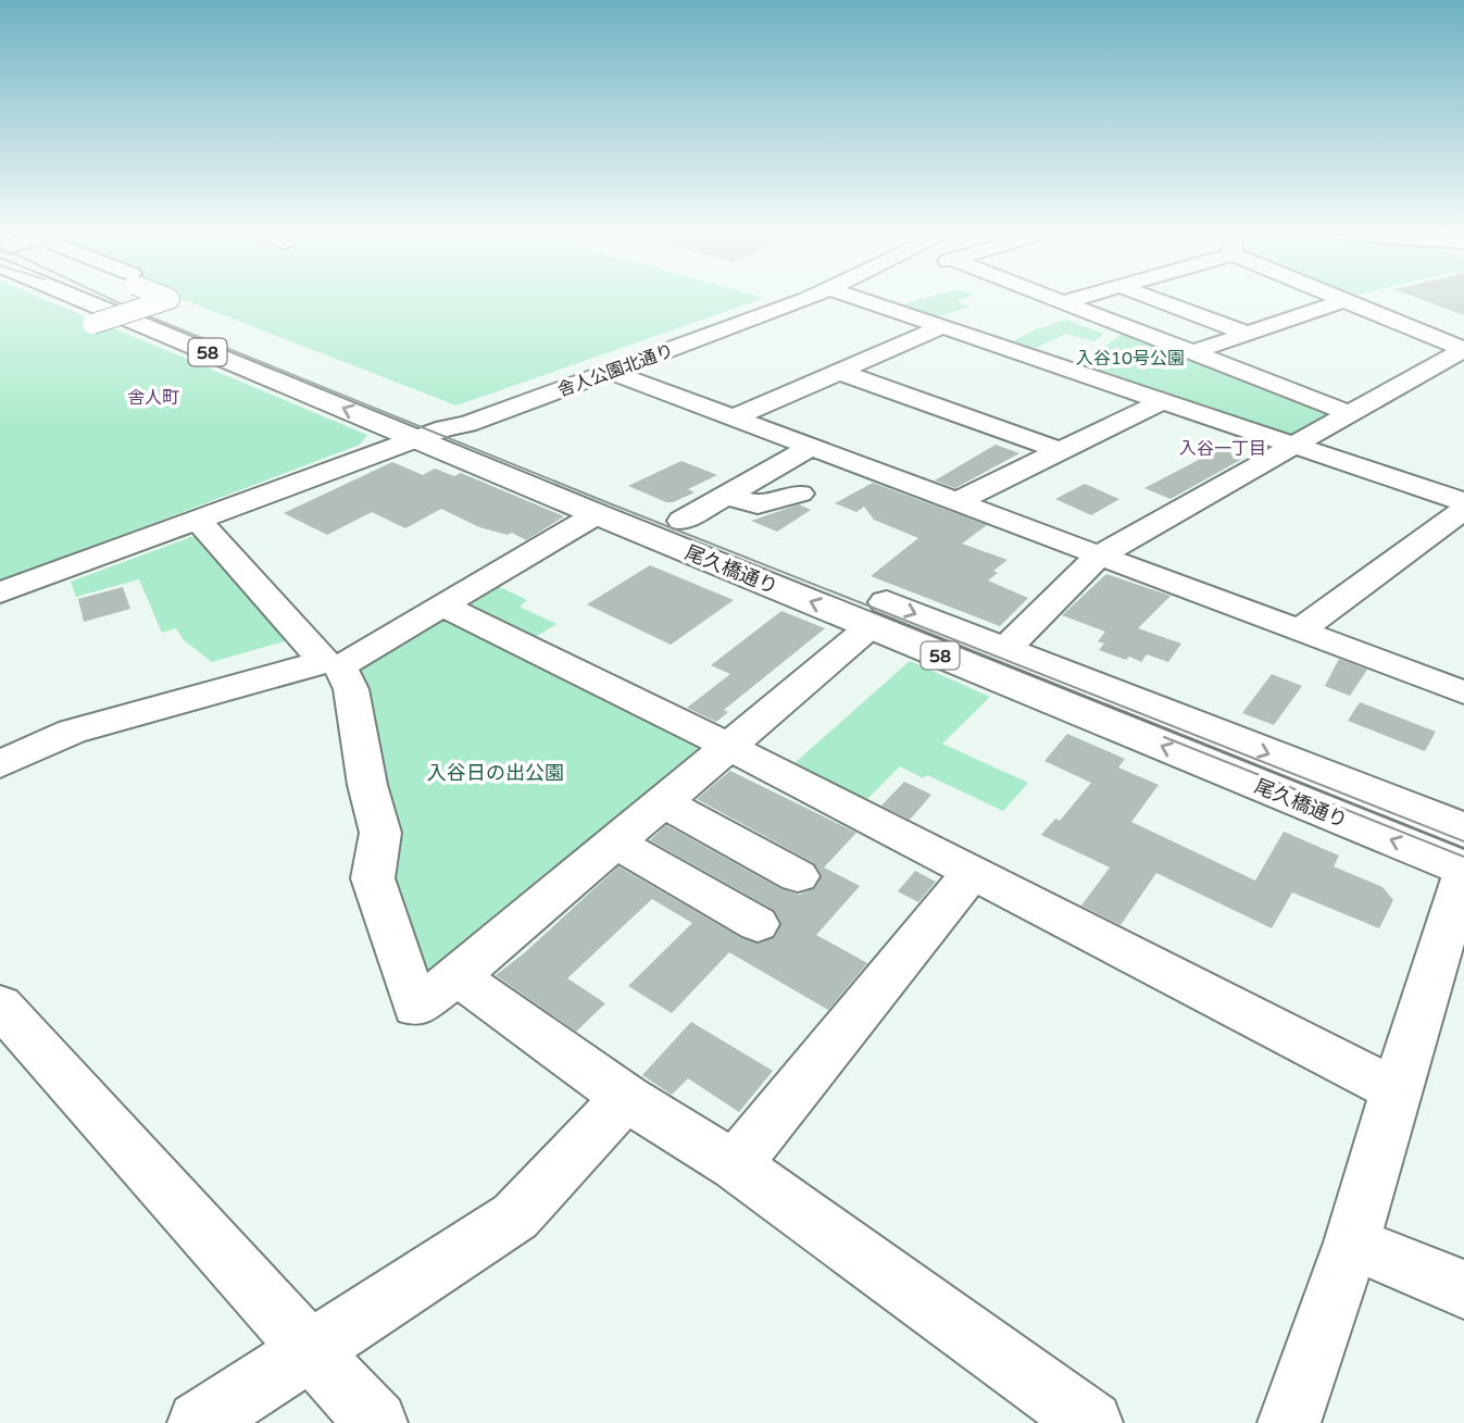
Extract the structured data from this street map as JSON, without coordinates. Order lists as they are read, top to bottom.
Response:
{
  "streets": {
    "main road": ["58", "尾久橋通り"],
    "street": ["舎人公園北通り"]
  },
  "crossings": [
    ["舎人公園北通り", "尾久橋通り"]
  ],
  "districts": ["舎人町", "入谷一丁目"],
  "parks": ["入谷10号公園", "入谷日の出公園"]
}
